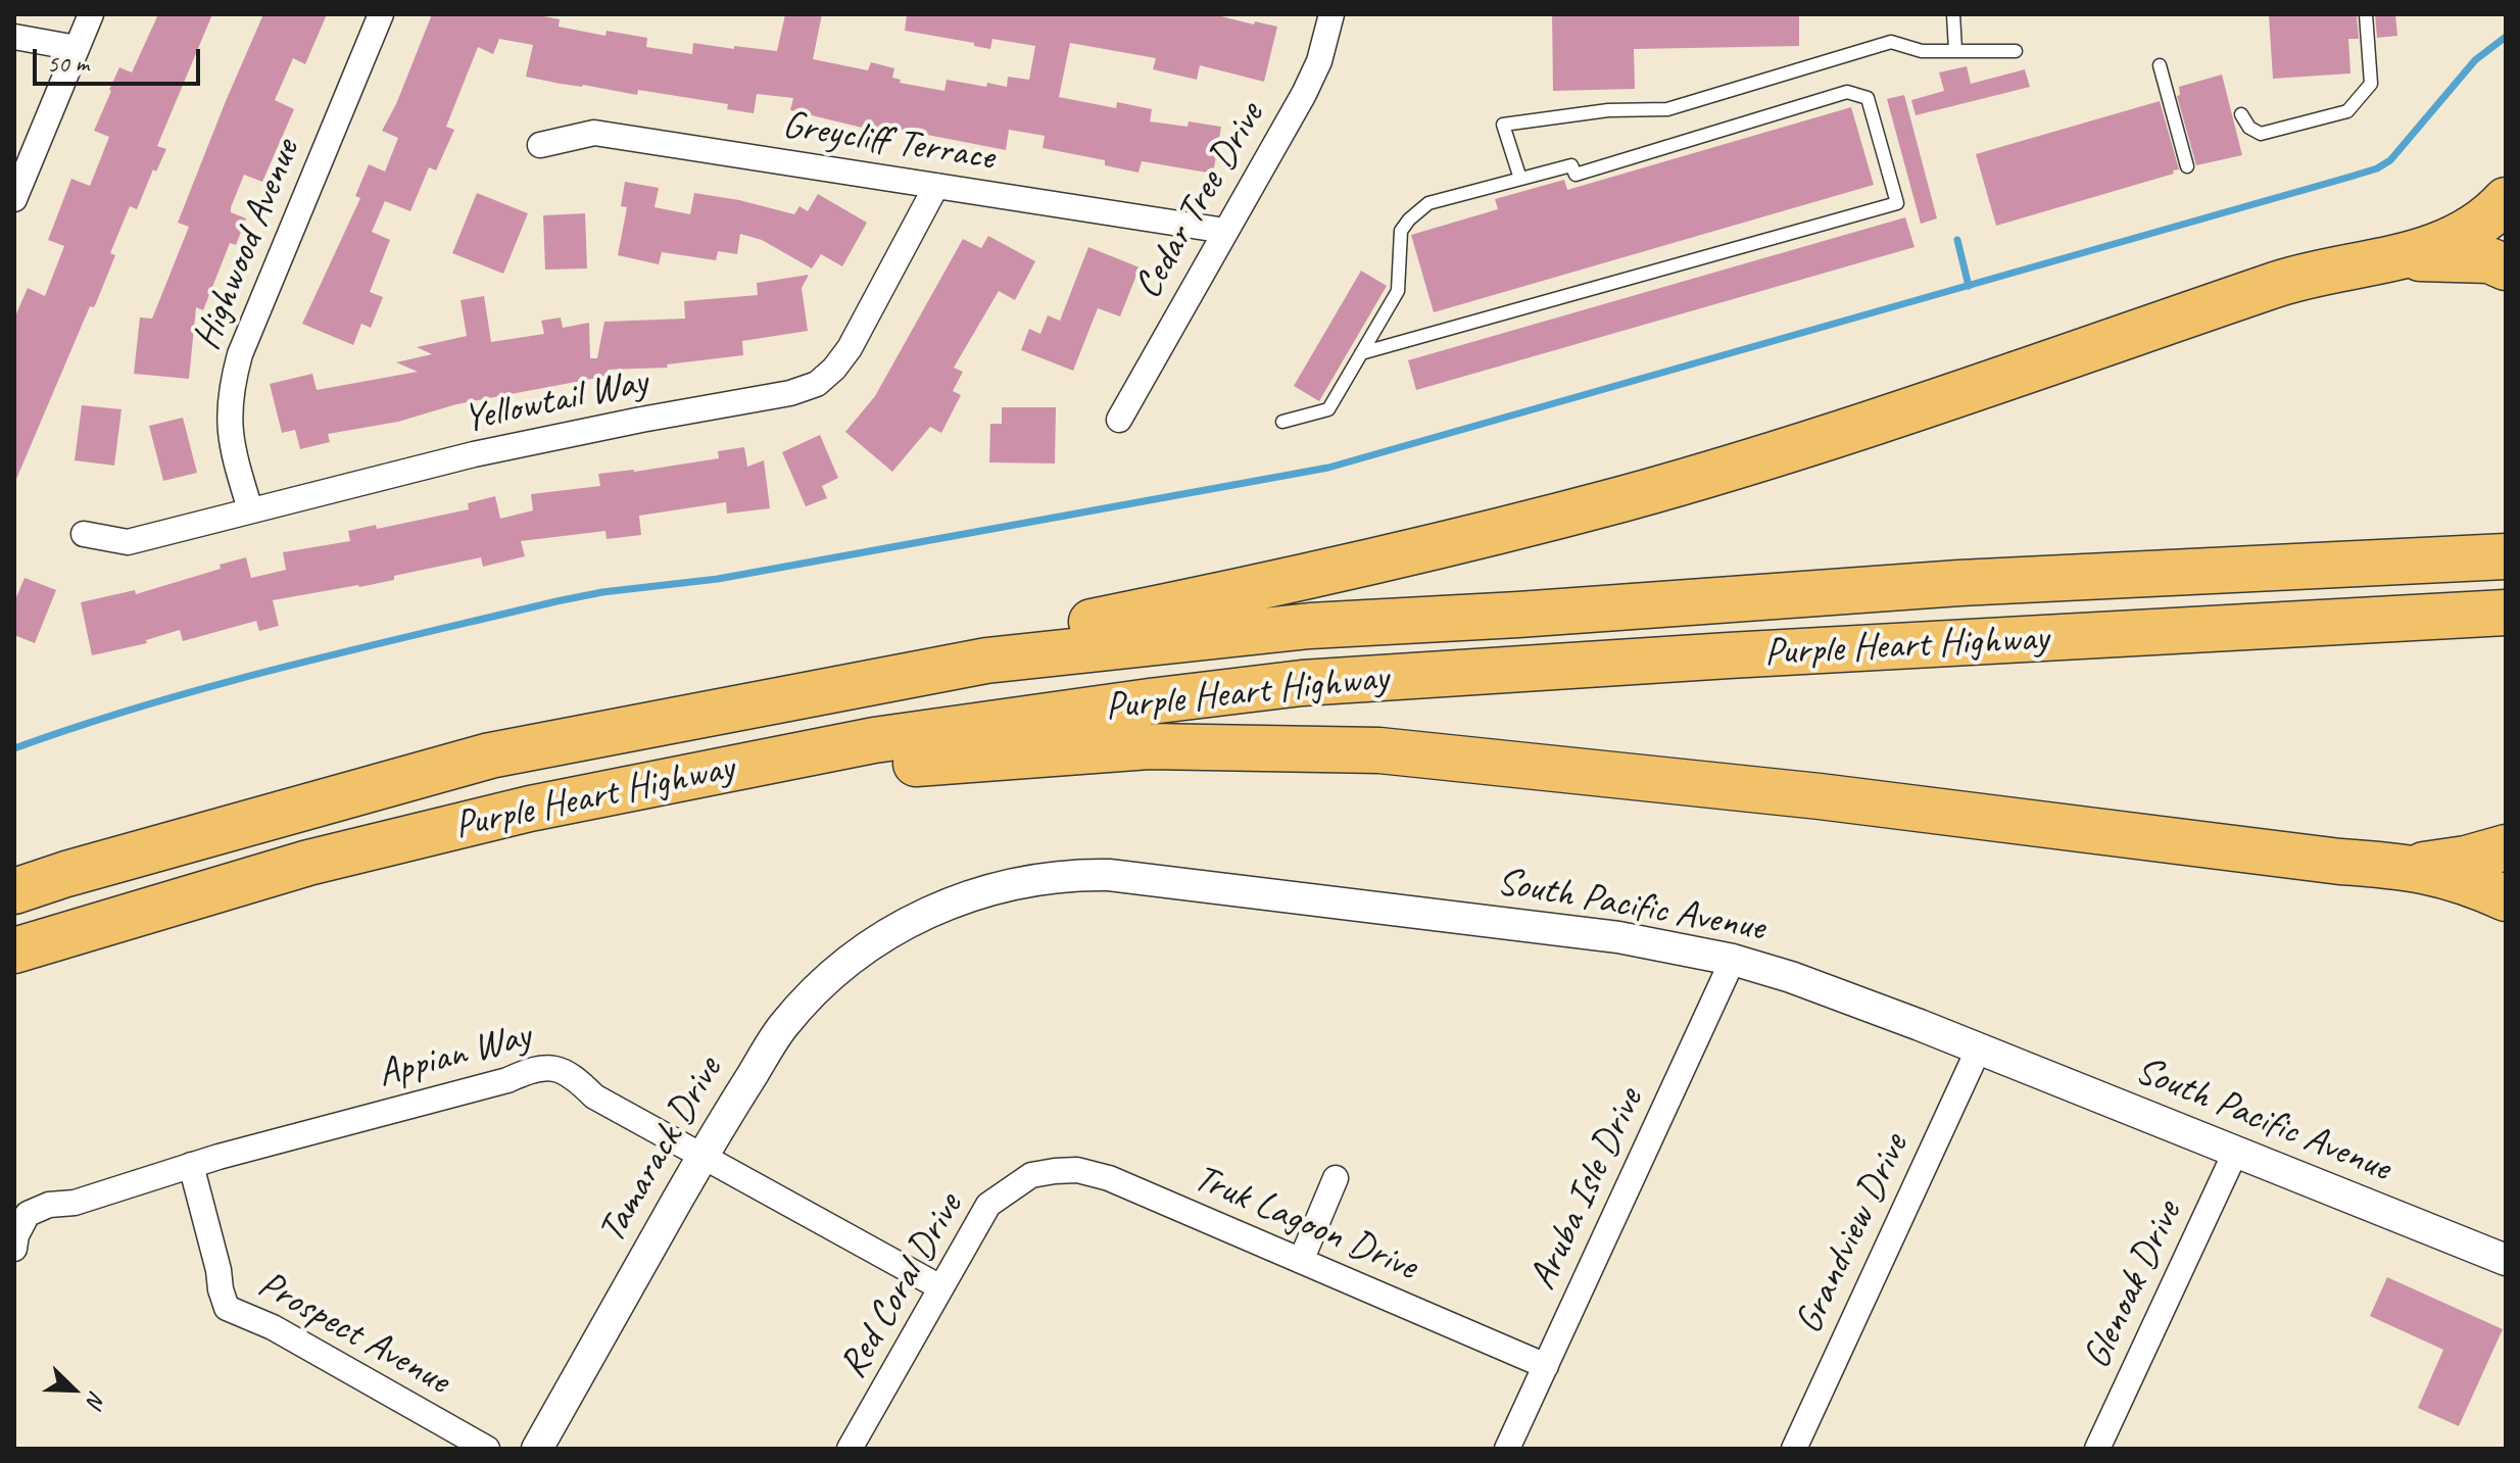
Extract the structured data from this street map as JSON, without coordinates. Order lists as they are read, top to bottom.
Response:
{
  "streets": {
    "highway": ["Purple Heart Highway"],
    "street": [
      "Greycliff Terrace",
      "Cedar Tree Drive",
      "Highwood Avenue",
      "Yellowtail Way",
      "South Pacific Avenue",
      "Appian Way",
      "Tamarack Drive",
      "Aruba Isle Drive",
      "Truk Lagoon Drive",
      "Grandview Drive",
      "Glenoak Drive",
      "Red Coral Drive",
      "Prospect Avenue"
    ]
  },
  "crossings": [
    ["Greycliff Terrace", "Cedar Tree Drive"],
    ["Greycliff Terrace", "Yellowtail Way"],
    ["Highwood Avenue", "Yellowtail Way"],
    ["South Pacific Avenue", "Tamarack Drive"],
    ["South Pacific Avenue", "Aruba Isle Drive"],
    ["South Pacific Avenue", "Grandview Drive"],
    ["South Pacific Avenue", "Glenoak Drive"],
    ["Appian Way", "Tamarack Drive"],
    ["Appian Way", "Red Coral Drive"],
    ["Appian Way", "Prospect Avenue"],
    ["Aruba Isle Drive", "Truk Lagoon Drive"],
    ["Truk Lagoon Drive", "Red Coral Drive"]
  ],
  "scale_bar": "50 m",
  "north": "bottom right"
}
